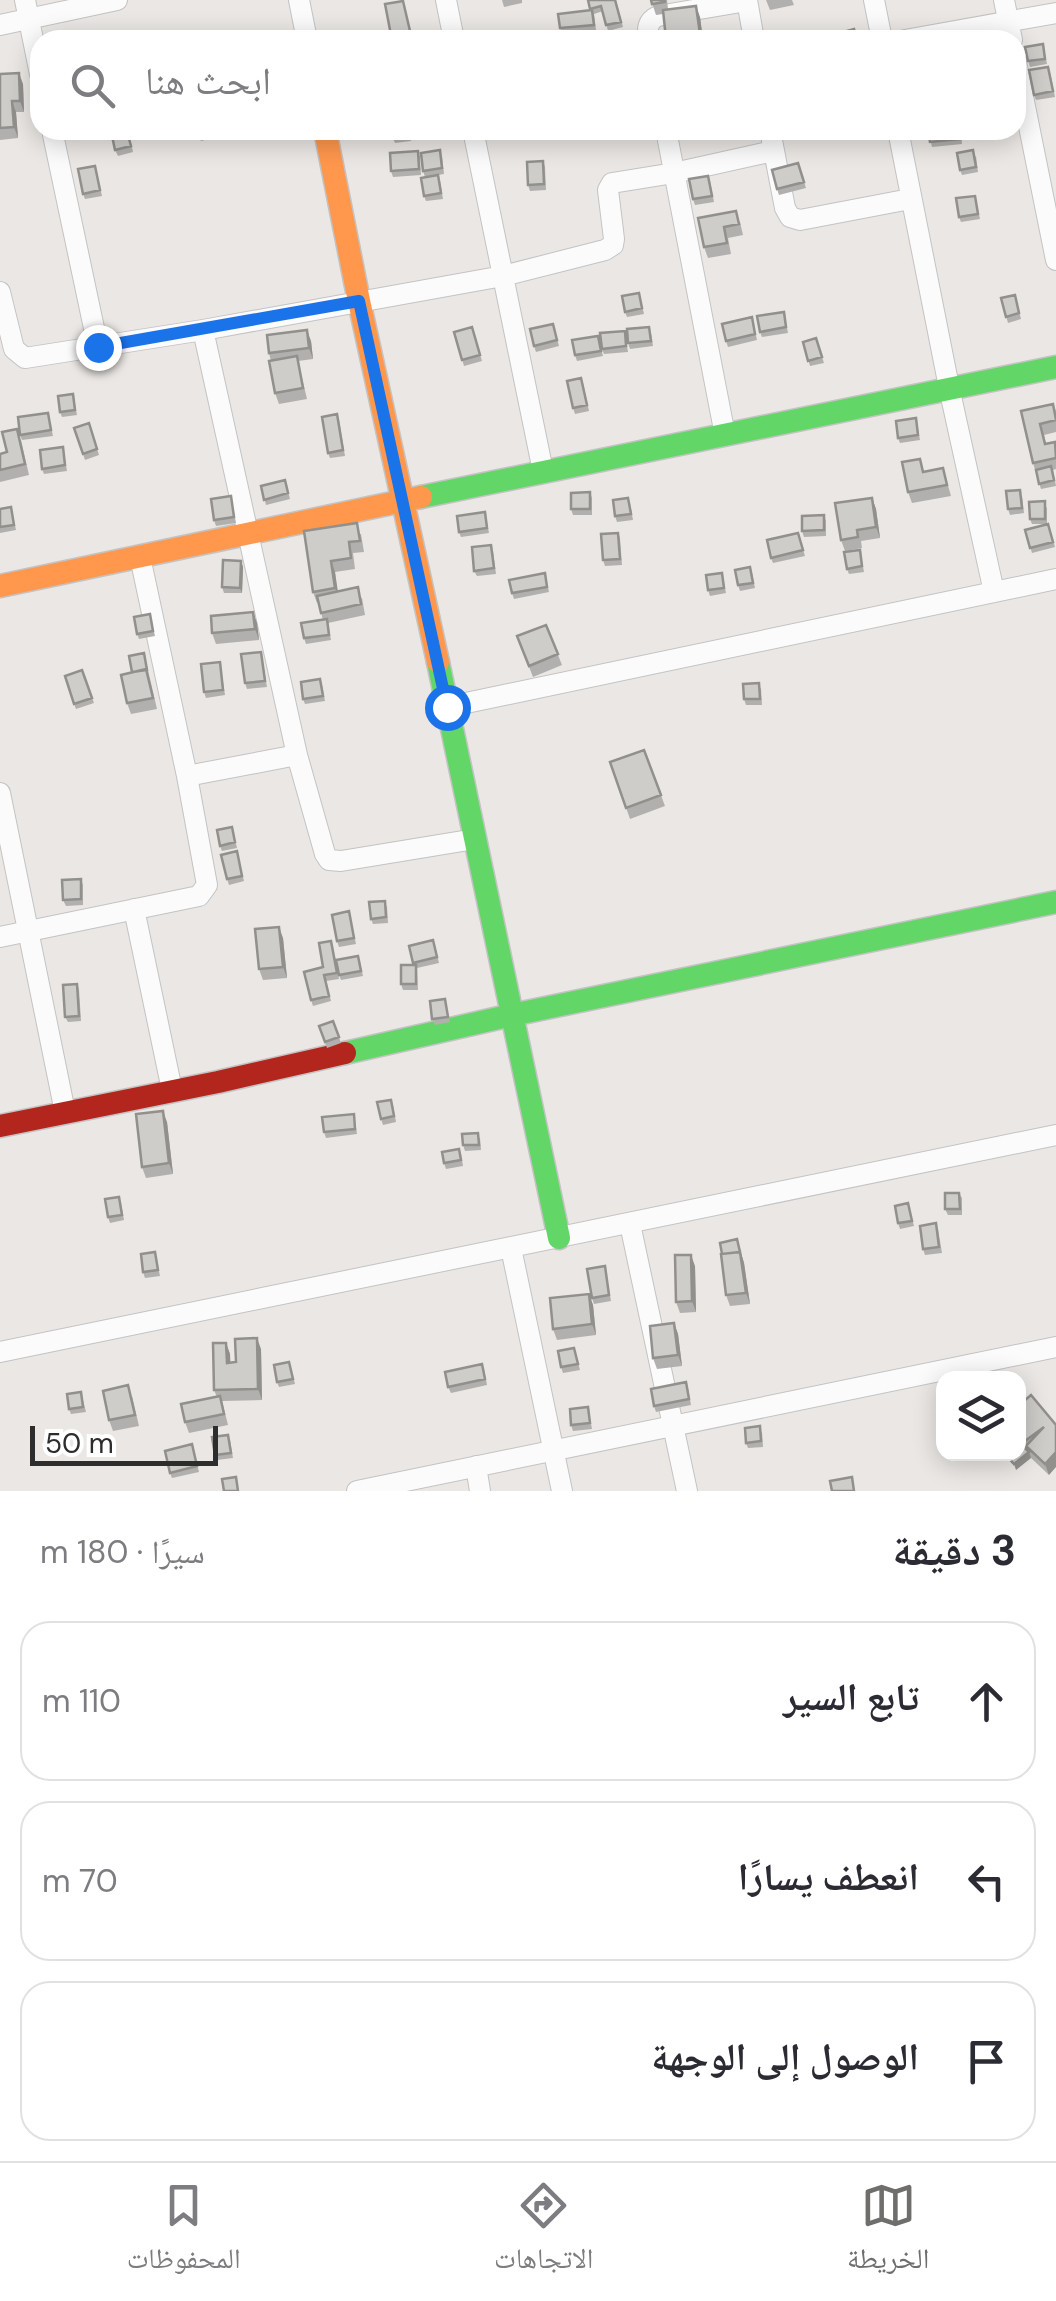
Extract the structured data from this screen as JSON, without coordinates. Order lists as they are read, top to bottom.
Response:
{
  "scale_bar": "50 m",
  "page": {
    "search": "ابحث هنا",
    "scale": "50 m",
    "heading": ["3 دقيقة", "سيرًا · 180 m"],
    "list": [
      ["تابع السير", "110 m"],
      ["انعطف يسارًا", "70 m"],
      "الوصول إلى الوجهة"
    ],
    "nav": ["الخريطة", "الاتجاهات", "المحفوظات"]
  }
}
